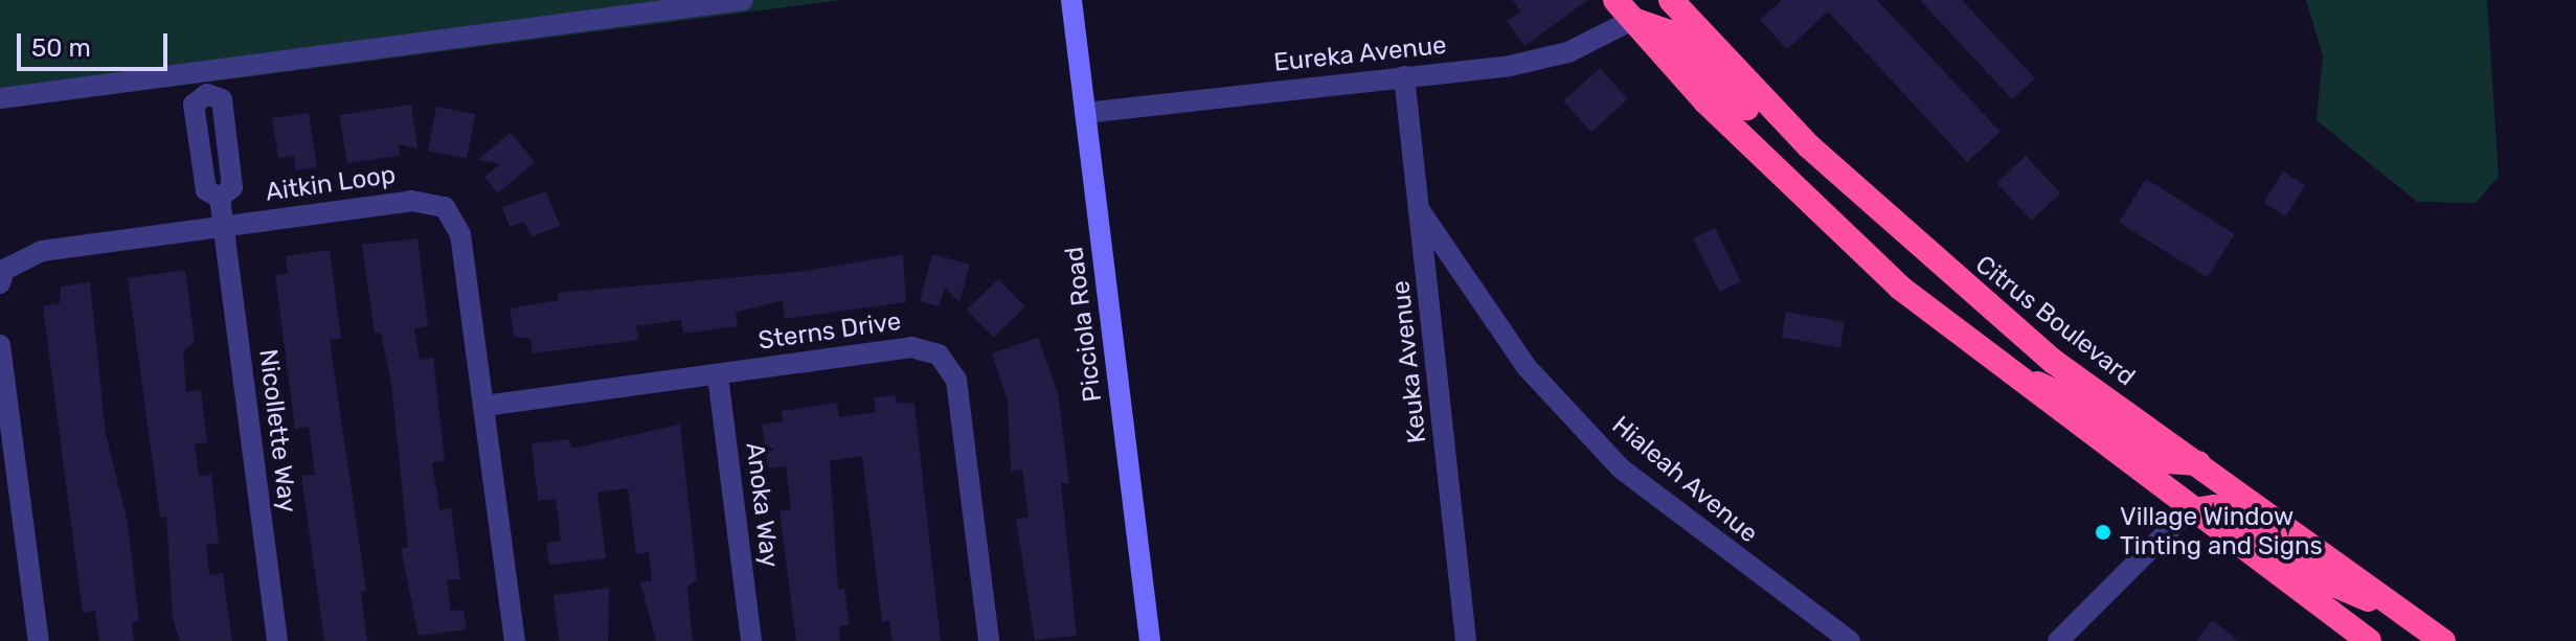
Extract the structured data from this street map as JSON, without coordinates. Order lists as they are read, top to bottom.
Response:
{
  "streets": {
    "highway": ["Citrus Boulevard"],
    "street": [
      "Eureka Avenue",
      "Aitkin Loop",
      "Picciola Road",
      "Sterns Drive",
      "Keuka Avenue",
      "Nicollette Way",
      "Hialeah Avenue",
      "Anoka Way"
    ]
  },
  "crossings": [
    ["Eureka Avenue", "Picciola Road"],
    ["Eureka Avenue", "Keuka Avenue"],
    ["Aitkin Loop", "Sterns Drive"],
    ["Aitkin Loop", "Nicollette Way"],
    ["Sterns Drive", "Anoka Way"],
    ["Keuka Avenue", "Hialeah Avenue"]
  ],
  "places": ["Village Window Tinting and Signs"],
  "scale_bar": "50 m"
}
